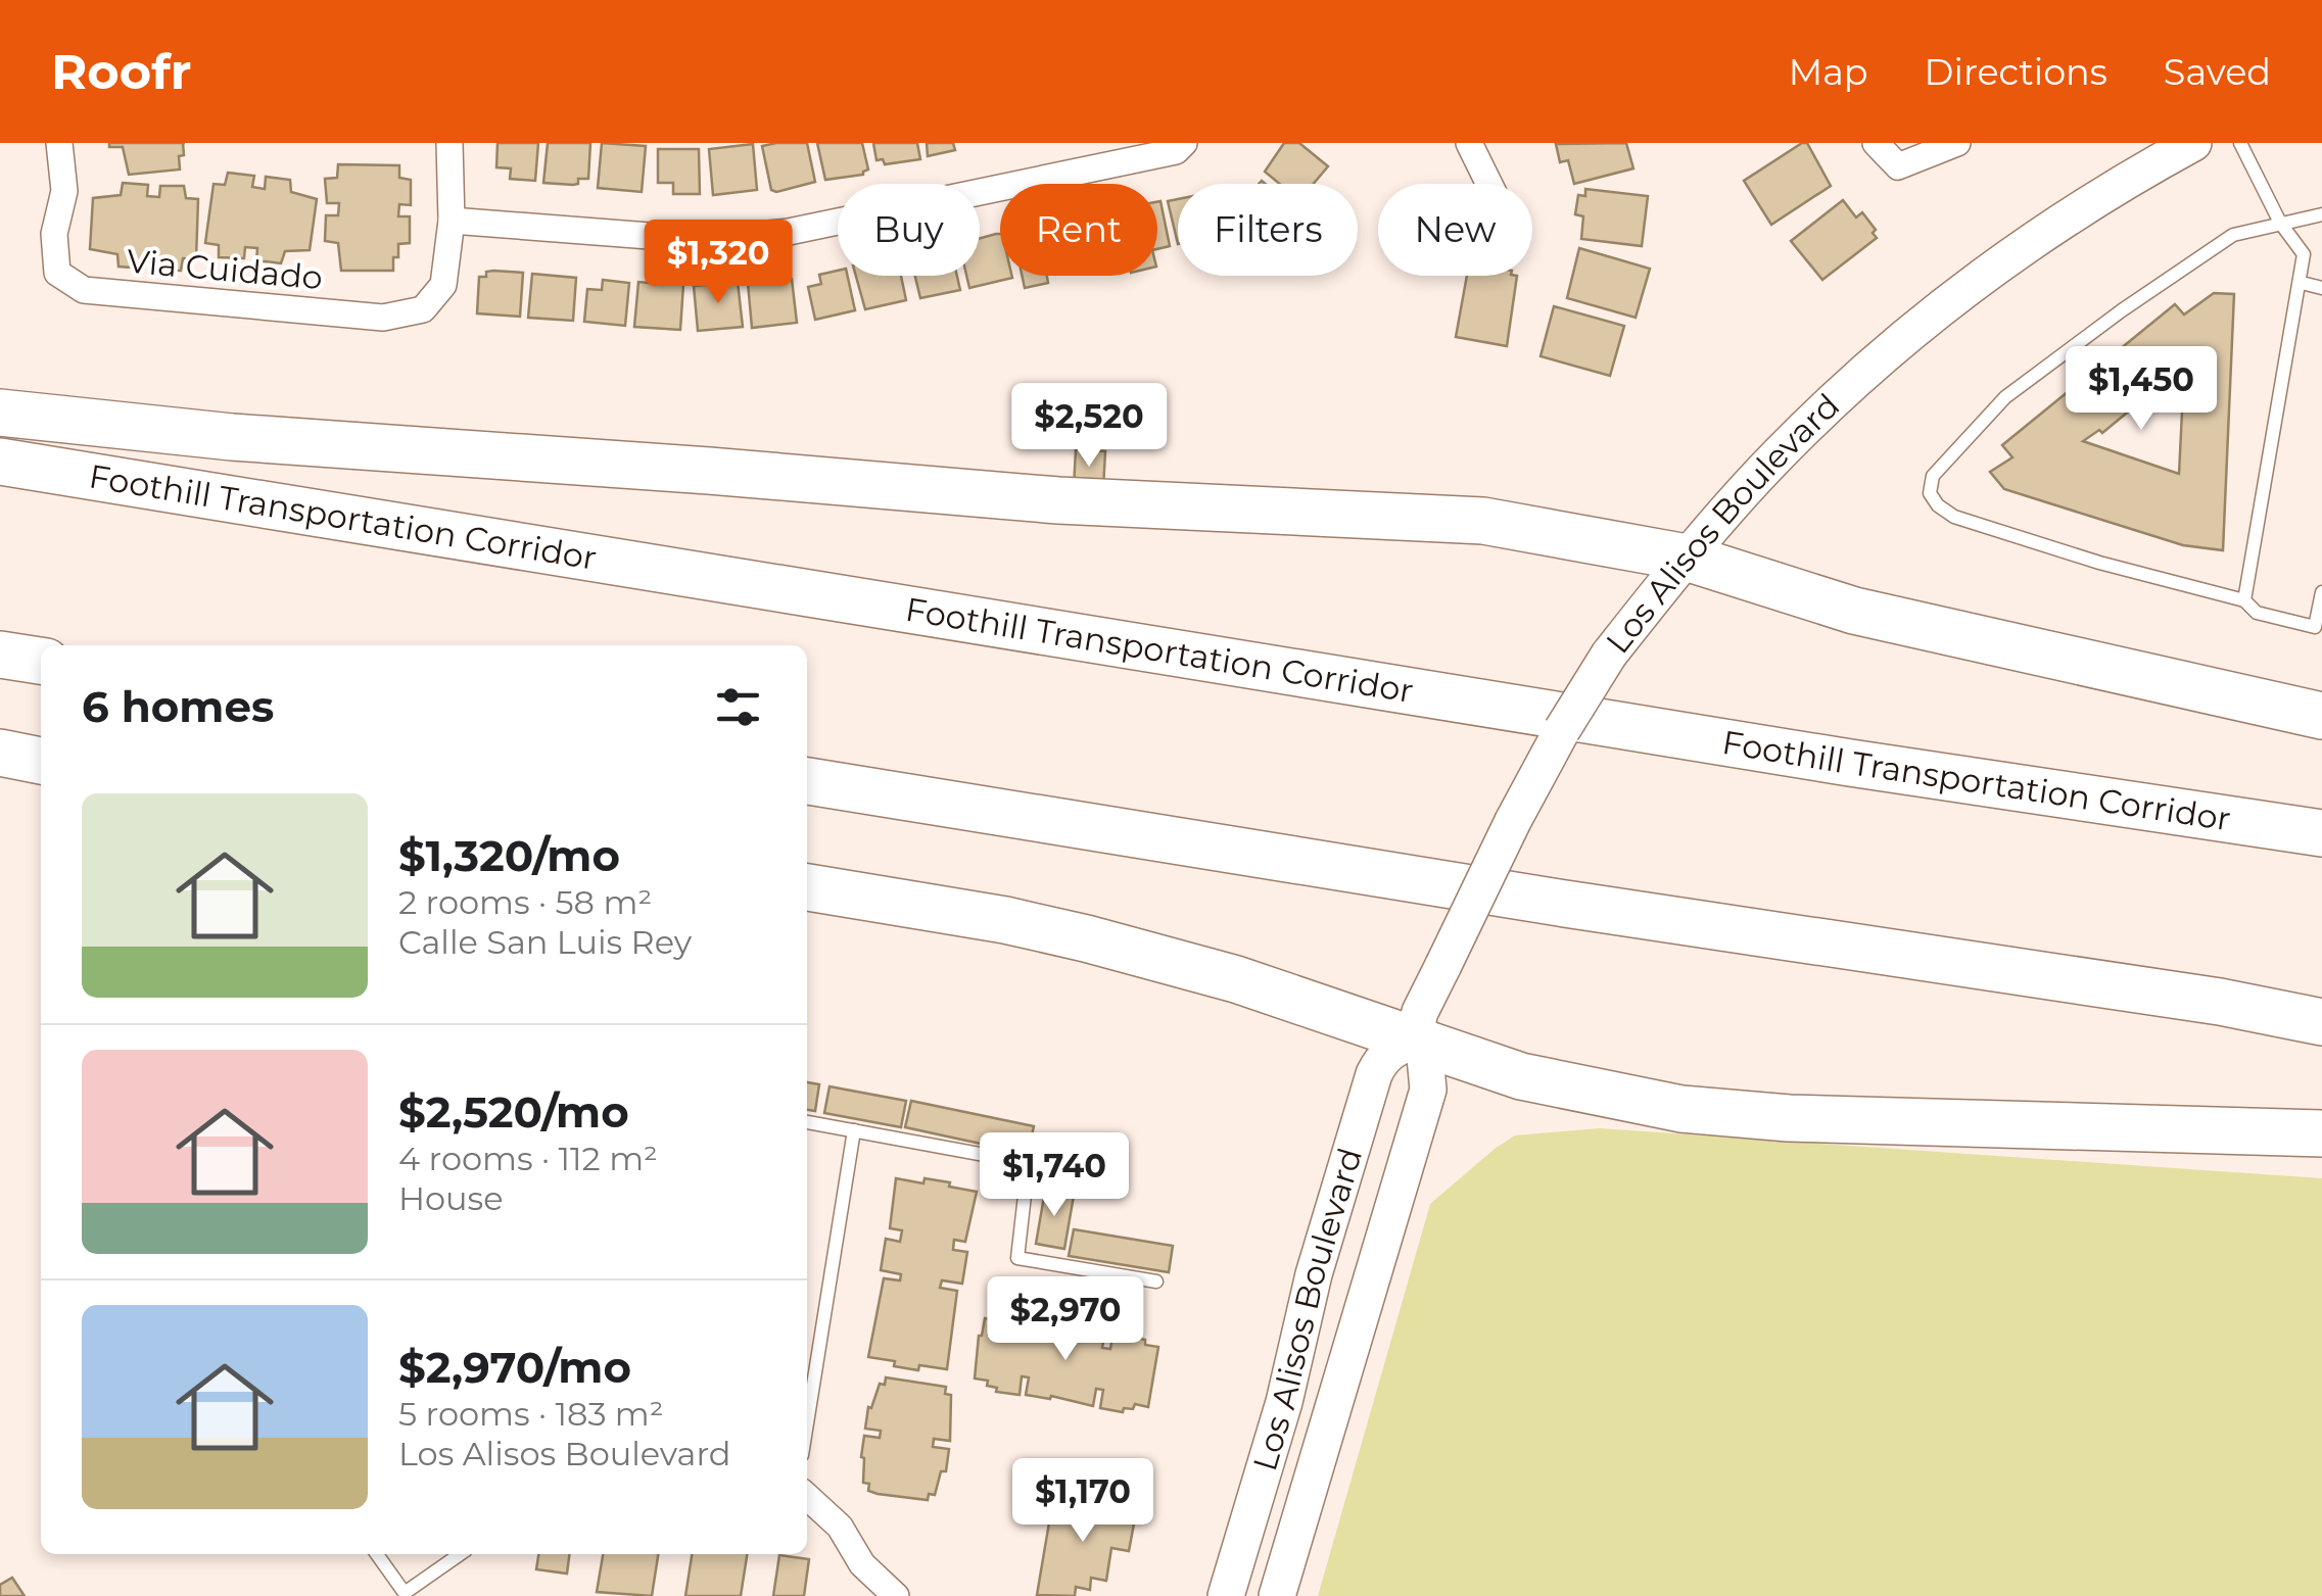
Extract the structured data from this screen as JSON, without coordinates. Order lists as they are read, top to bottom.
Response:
{
  "streets": {
    "highway": ["Foothill Transportation Corridor"],
    "main road": ["Los Alisos Boulevard"],
    "street": ["Via Cuidado"]
  },
  "page": {
    "header": "Roofr",
    "nav": ["Map", "Directions", "Saved"],
    "chip": [
      "Buy",
      "Rent",
      "Filters",
      "New"
    ],
    "price": [
      "$1,320",
      "$1,450",
      "$2,520",
      "$1,740",
      "$2,970",
      "$1,170"
    ],
    "heading": "6 homes",
    "list": [
      {
        "name": "$1,320/mo",
        "note": "2 rooms · 58 m² · Calle San Luis Rey"
      },
      {
        "name": "$2,520/mo",
        "note": "4 rooms · 112 m² · House"
      },
      {
        "name": "$2,970/mo",
        "note": "5 rooms · 183 m² · Los Alisos Boulevard"
      }
    ]
  }
}
